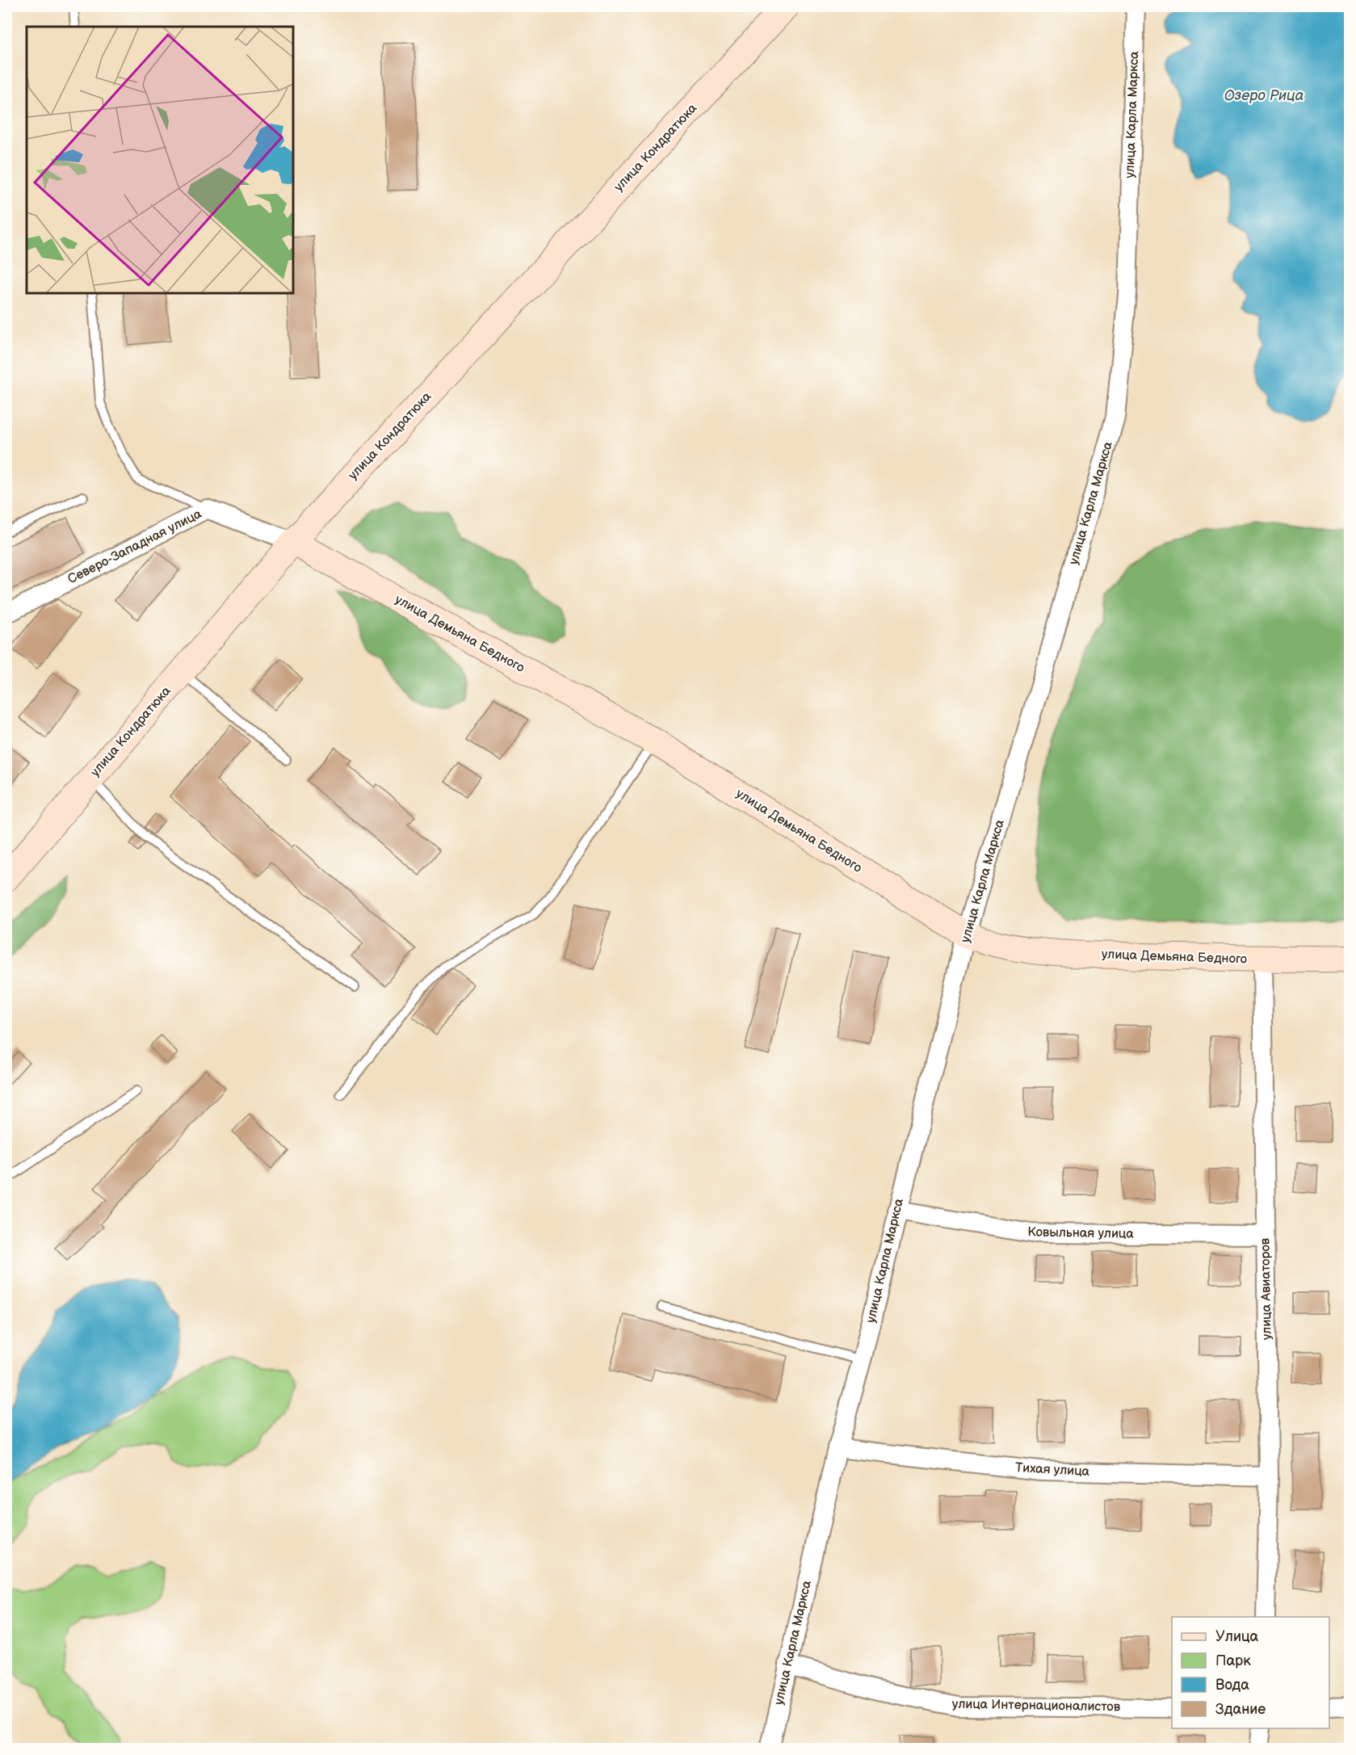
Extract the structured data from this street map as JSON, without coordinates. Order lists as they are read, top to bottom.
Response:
{
  "streets": {
    "street": [
      "улица Карла Маркса",
      "улица Кондратюка",
      "Северо-Западная улица",
      "улица Демьяна Бедного",
      "Ковыльная улица",
      "улица Авиаторов",
      "Тихая улица",
      "улица Интернационалистов"
    ]
  },
  "crossings": [
    ["улица Карла Маркса", "улица Демьяна Бедного"],
    ["улица Карла Маркса", "Ковыльная улица"],
    ["улица Карла Маркса", "Тихая улица"],
    ["улица Карла Маркса", "улица Интернационалистов"],
    ["улица Кондратюка", "Северо-Западная улица"],
    ["улица Кондратюка", "улица Демьяна Бедного"],
    ["Северо-Западная улица", "улица Демьяна Бедного"],
    ["улица Демьяна Бедного", "улица Авиаторов"],
    ["Ковыльная улица", "улица Авиаторов"],
    ["улица Авиаторов", "Тихая улица"]
  ],
  "water": ["Озеро Рица"],
  "legend": [
    "Улица",
    "Парк",
    "Вода",
    "Здание"
  ]
}
